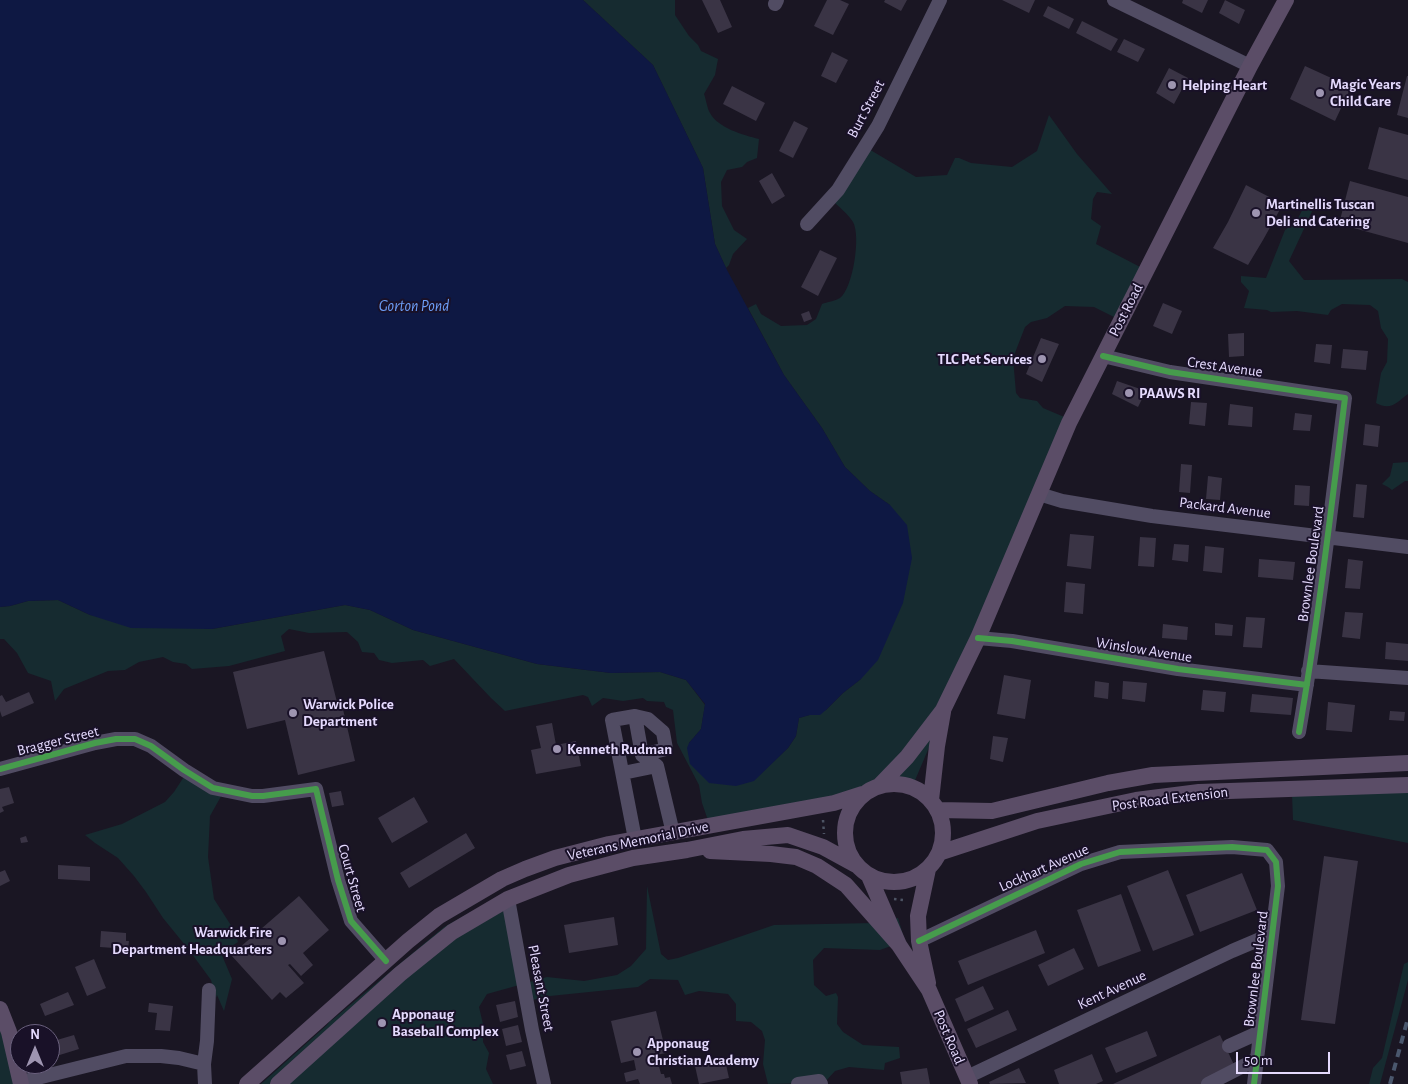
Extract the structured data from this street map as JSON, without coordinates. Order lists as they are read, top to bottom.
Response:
{
  "streets": {
    "main road": ["Post Road", "Post Road Extension", "Veterans Memorial Drive"],
    "street": [
      "Burt Street",
      "Crest Avenue",
      "Packard Avenue",
      "Brownlee Boulevard",
      "Winslow Avenue",
      "Bragger Street",
      "Lockhart Avenue",
      "Court Street",
      "Pleasant Street",
      "Kent Avenue"
    ]
  },
  "crossings": [
    ["Post Road", "Crest Avenue"],
    ["Post Road", "Packard Avenue"],
    ["Post Road", "Winslow Avenue"],
    ["Post Road", "Post Road Extension"],
    ["Post Road", "Veterans Memorial Drive"],
    ["Post Road", "Kent Avenue"],
    ["Crest Avenue", "Brownlee Boulevard"],
    ["Packard Avenue", "Brownlee Boulevard"],
    ["Brownlee Boulevard", "Winslow Avenue"],
    ["Brownlee Boulevard", "Lockhart Avenue"],
    ["Brownlee Boulevard", "Kent Avenue"],
    ["Bragger Street", "Court Street"],
    ["Post Road Extension", "Veterans Memorial Drive"],
    ["Veterans Memorial Drive", "Court Street"],
    ["Veterans Memorial Drive", "Pleasant Street"]
  ],
  "water": ["Gorton Pond"],
  "places": [
    "Helping Heart",
    "Magic Years Child Care",
    "Martinellis Tuscan Deli and Catering",
    "TLC Pet Services",
    "PAAWS RI",
    "Warwick Police Department",
    "Kenneth Rudman",
    "Warwick Fire Department Headquarters",
    "Apponaug Baseball Complex",
    "Apponaug Christian Academy"
  ],
  "scale_bar": "50 m",
  "north": "top"
}
